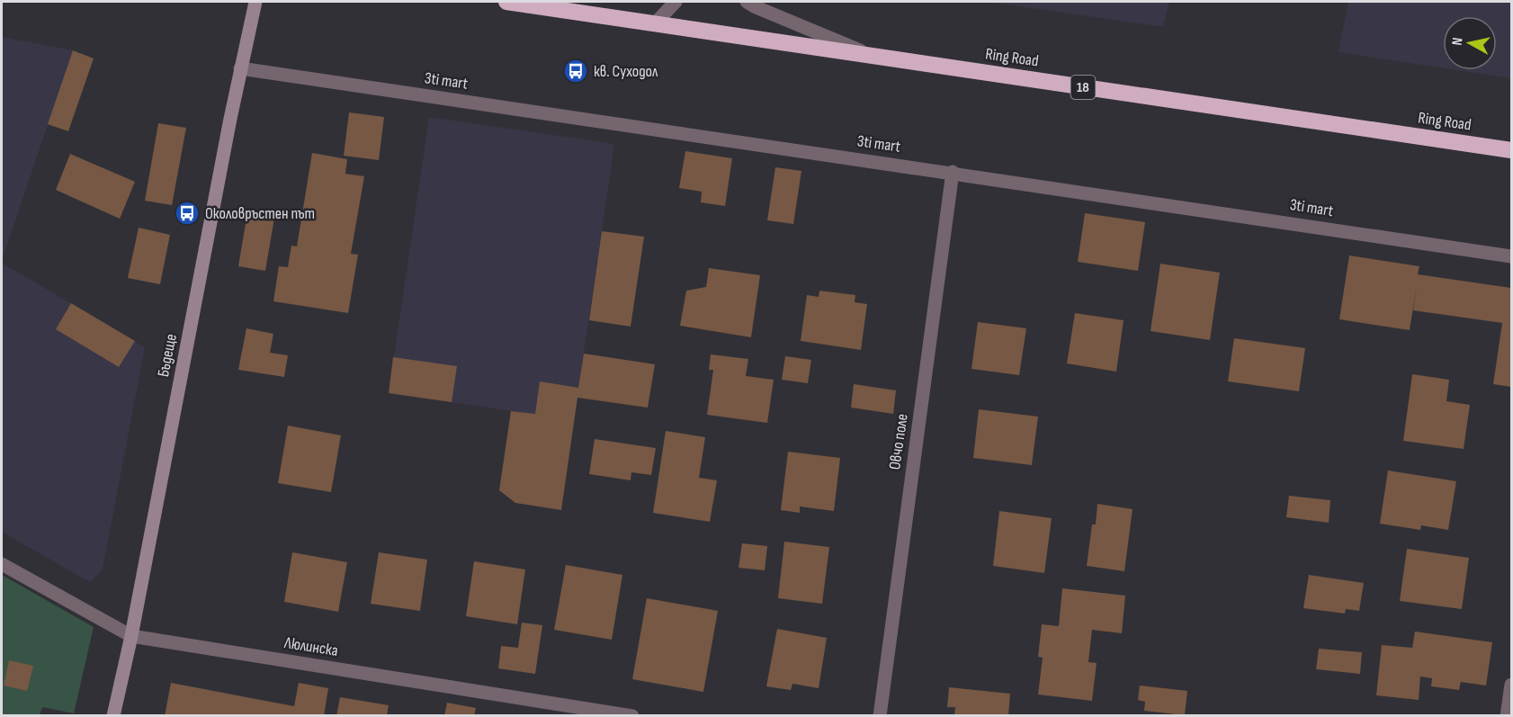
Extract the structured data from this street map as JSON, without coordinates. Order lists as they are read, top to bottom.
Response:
{
  "streets": {
    "highway": ["Ring Road", "18"],
    "street": [
      "3ti mart",
      "Бъдеще",
      "Овчо поле",
      "Люлинска"
    ]
  },
  "crossings": [
    ["3ti mart", "Бъдеще"],
    ["3ti mart", "Овчо поле"],
    ["Бъдеще", "Люлинска"]
  ],
  "places": {
    "bus stop": ["кв. Суходол", "Околовръстен път"]
  },
  "north": "left"
}
